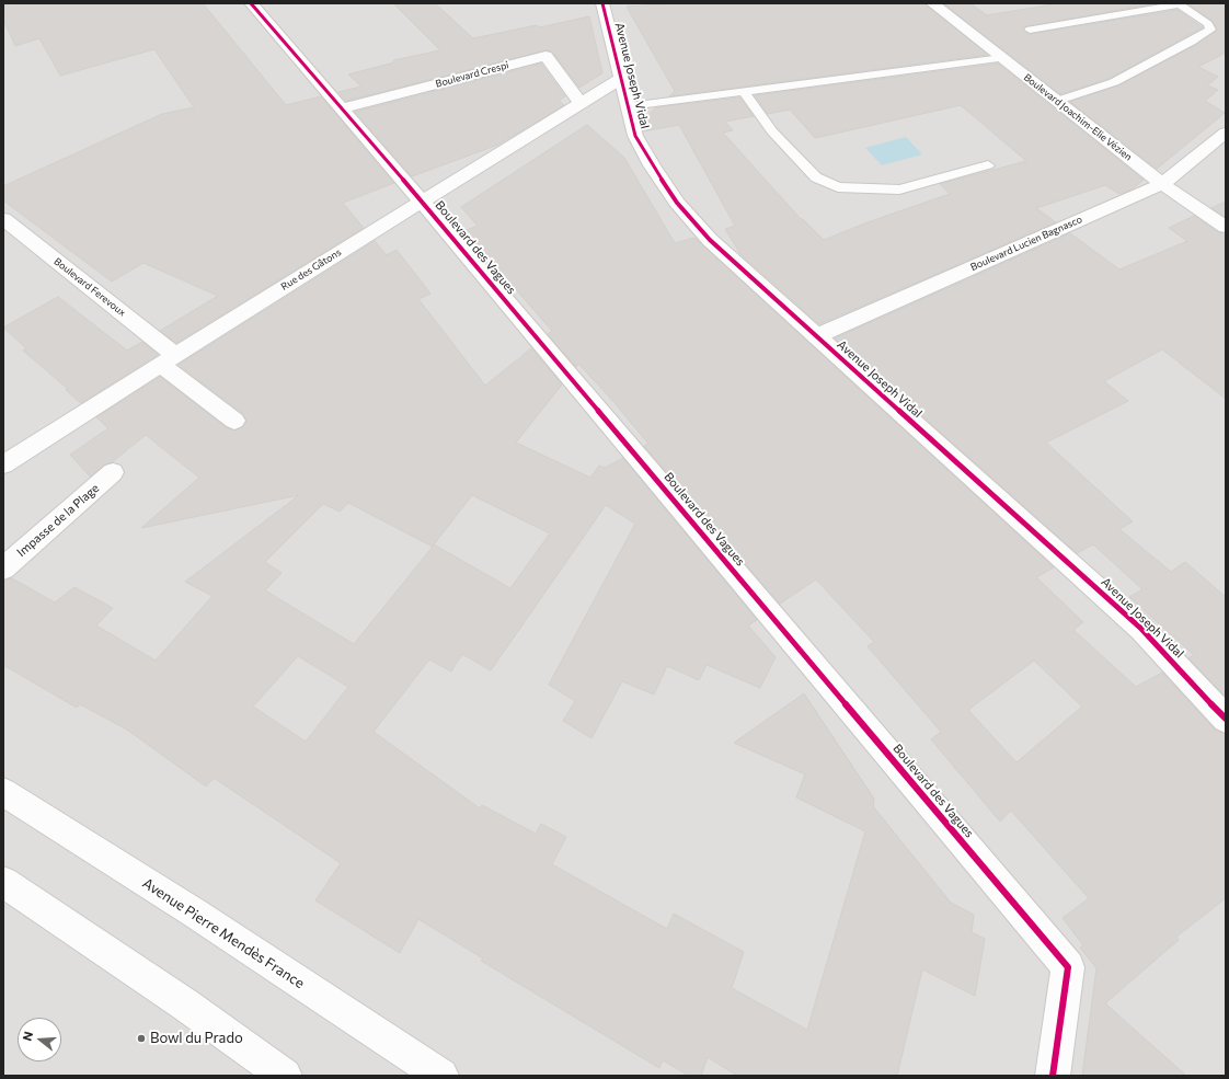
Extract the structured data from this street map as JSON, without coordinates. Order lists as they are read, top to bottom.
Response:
{
  "streets": {
    "street": [
      "Boulevard Crespi",
      "Avenue Joseph Vidal",
      "Boulevard Joachim-Elie Vézien",
      "Boulevard Lucien Bagnasco",
      "Boulevard des Vagues",
      "Rue des Gâtons",
      "Boulevard Ferevoux",
      "Impasse de la Plage",
      "Avenue Pierre Mendès France"
    ]
  },
  "crossings": [
    ["Boulevard Crespi", "Boulevard des Vagues"],
    ["Boulevard Crespi", "Rue des Gâtons"],
    ["Avenue Joseph Vidal", "Boulevard Lucien Bagnasco"],
    ["Avenue Joseph Vidal", "Rue des Gâtons"],
    ["Boulevard Joachim-Elie Vézien", "Boulevard Lucien Bagnasco"],
    ["Boulevard des Vagues", "Rue des Gâtons"],
    ["Rue des Gâtons", "Boulevard Ferevoux"]
  ],
  "places": ["Bowl du Prado"],
  "north": "left"
}
